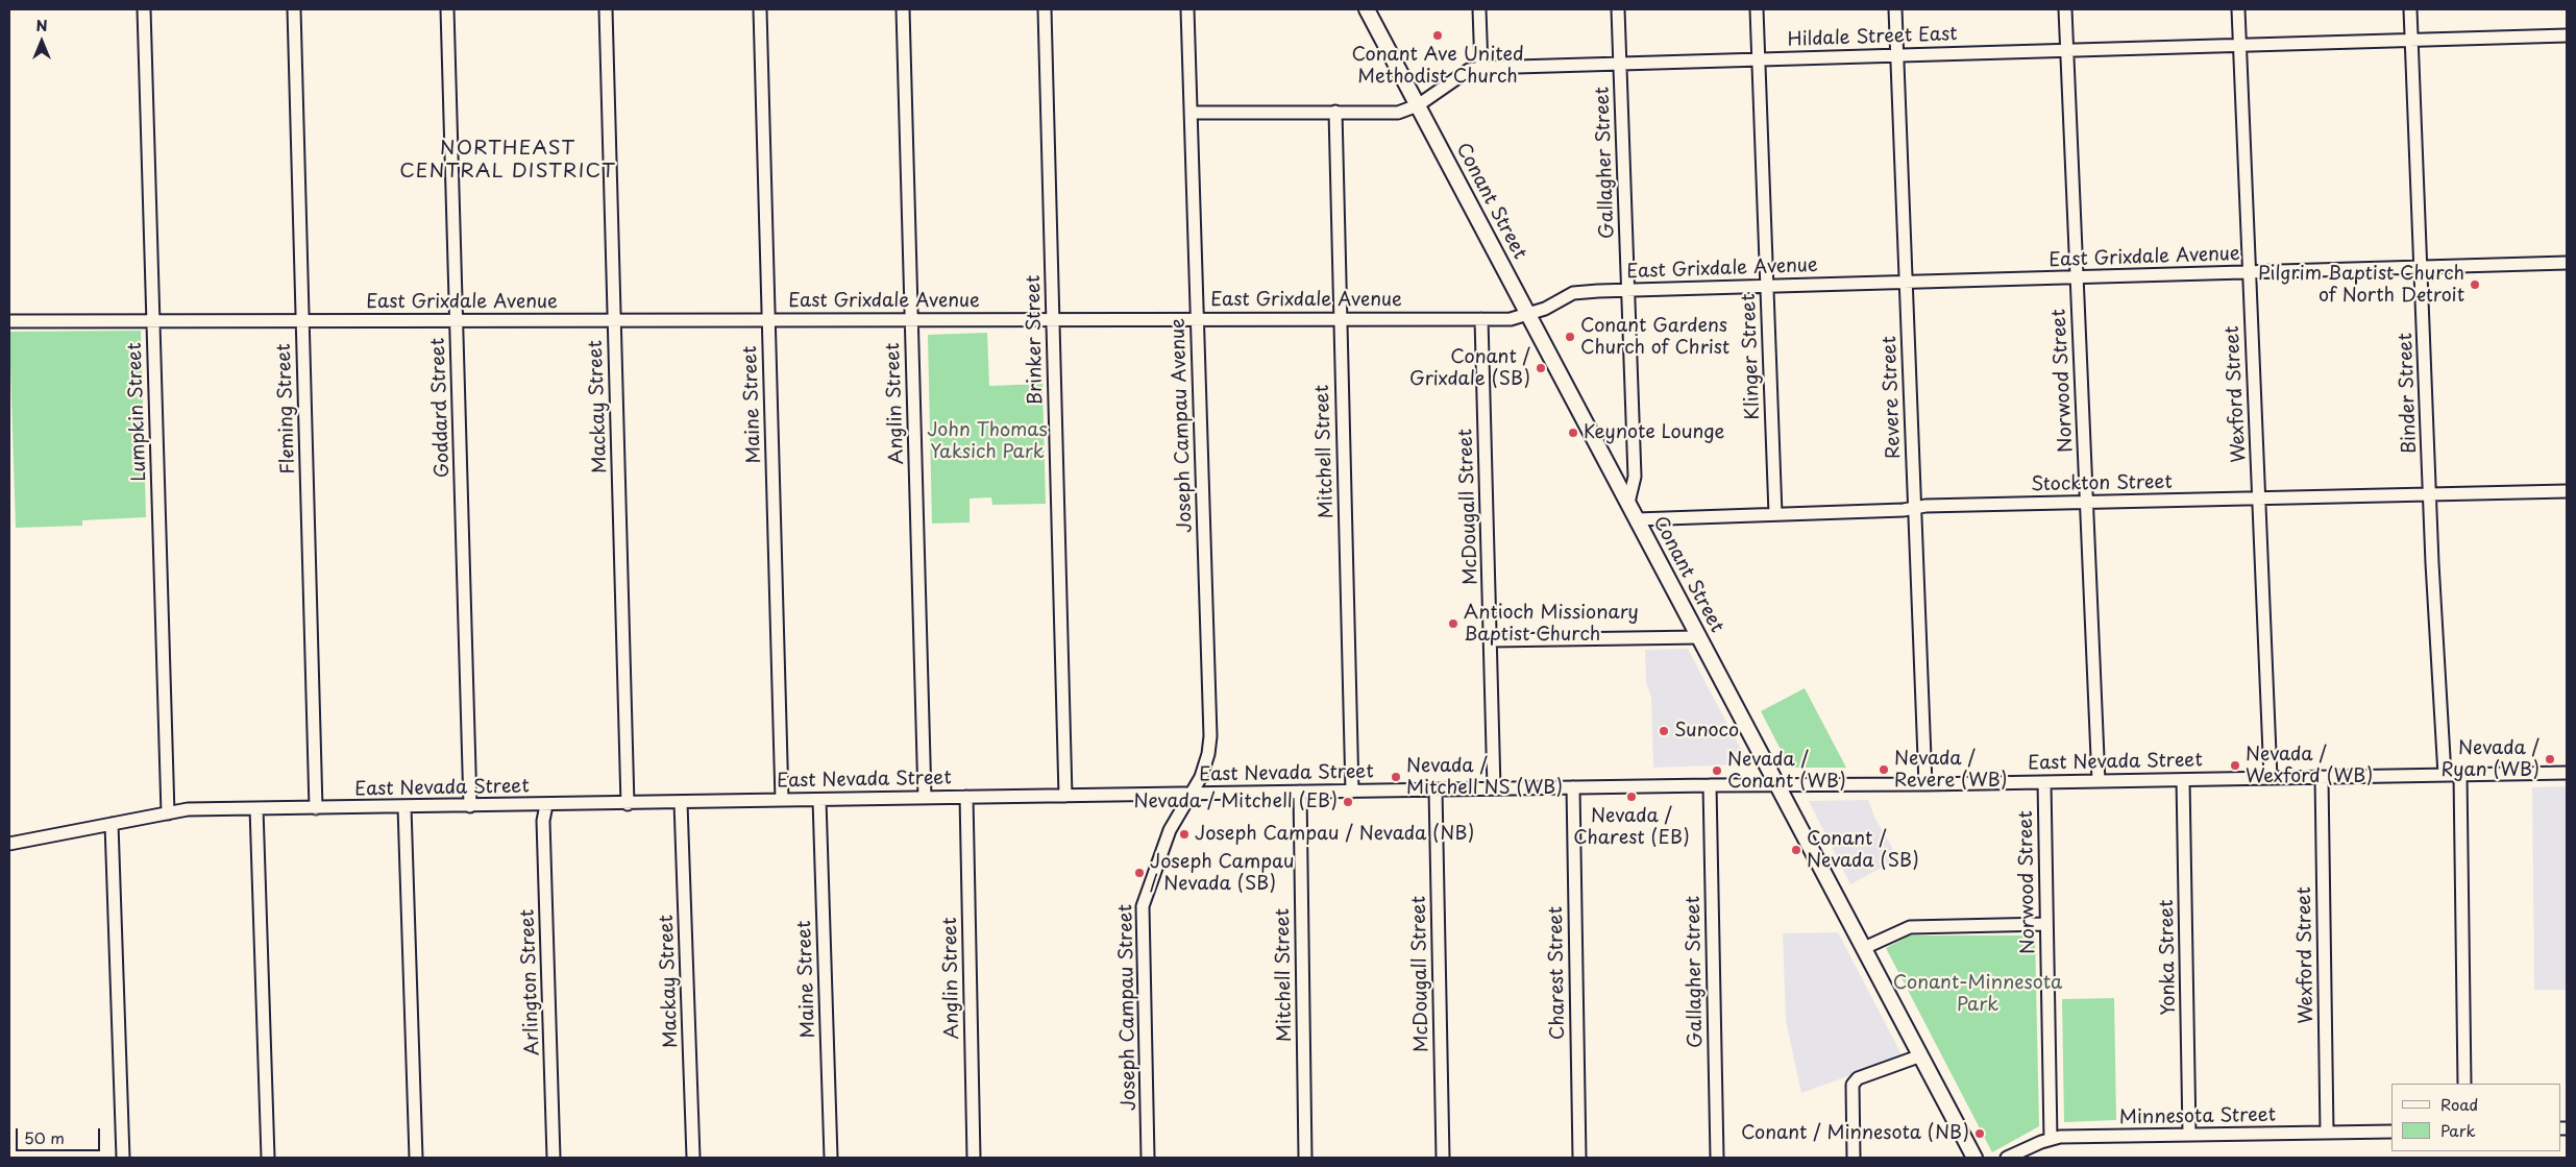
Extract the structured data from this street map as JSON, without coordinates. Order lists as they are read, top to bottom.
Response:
{
  "streets": {
    "main road": ["Conant Street"],
    "street": [
      "Hildale Street East",
      "Gallagher Street",
      "East Grixdale Avenue",
      "Brinker Street",
      "Klinger Street",
      "Norwood Street",
      "Binder Street",
      "Wexford Street",
      "Revere Street",
      "Anglin Street",
      "Maine Street",
      "Mackay Street",
      "Goddard Street",
      "Fleming Street",
      "Lumpkin Street",
      "Joseph Campau Avenue",
      "Mitchell Street",
      "Stockton Street",
      "McDougall Street",
      "East Nevada Street",
      "Yonka Street",
      "Charest Street",
      "Arlington Street",
      "Joseph Campau Street",
      "Minnesota Street"
    ]
  },
  "crossings": [
    ["Hildale Street East", "Gallagher Street"],
    ["Hildale Street East", "Conant Street"],
    ["Hildale Street East", "Klinger Street"],
    ["Hildale Street East", "Norwood Street"],
    ["Hildale Street East", "Binder Street"],
    ["Hildale Street East", "Wexford Street"],
    ["Hildale Street East", "Revere Street"],
    ["Hildale Street East", "Joseph Campau Avenue"],
    ["Hildale Street East", "Mitchell Street"],
    ["Gallagher Street", "Conant Street"],
    ["Gallagher Street", "East Grixdale Avenue"],
    ["Gallagher Street", "East Nevada Street"],
    ["Conant Street", "East Grixdale Avenue"],
    ["Conant Street", "Stockton Street"],
    ["Conant Street", "East Nevada Street"],
    ["East Grixdale Avenue", "Brinker Street"],
    ["East Grixdale Avenue", "Klinger Street"],
    ["East Grixdale Avenue", "Norwood Street"],
    ["East Grixdale Avenue", "Binder Street"],
    ["East Grixdale Avenue", "Wexford Street"],
    ["East Grixdale Avenue", "Revere Street"],
    ["East Grixdale Avenue", "Anglin Street"],
    ["East Grixdale Avenue", "Maine Street"],
    ["East Grixdale Avenue", "Mackay Street"],
    ["East Grixdale Avenue", "Goddard Street"],
    ["East Grixdale Avenue", "Fleming Street"],
    ["East Grixdale Avenue", "Lumpkin Street"],
    ["East Grixdale Avenue", "Joseph Campau Avenue"],
    ["East Grixdale Avenue", "Mitchell Street"],
    ["East Grixdale Avenue", "McDougall Street"],
    ["Brinker Street", "East Nevada Street"],
    ["Klinger Street", "Stockton Street"],
    ["Norwood Street", "Stockton Street"],
    ["Norwood Street", "East Nevada Street"],
    ["Norwood Street", "Minnesota Street"],
    ["Binder Street", "Stockton Street"],
    ["Binder Street", "East Nevada Street"],
    ["Wexford Street", "Stockton Street"],
    ["Wexford Street", "East Nevada Street"],
    ["Wexford Street", "Minnesota Street"],
    ["Revere Street", "Stockton Street"],
    ["Revere Street", "East Nevada Street"],
    ["Anglin Street", "East Nevada Street"],
    ["Maine Street", "East Nevada Street"],
    ["Mackay Street", "East Nevada Street"],
    ["Goddard Street", "East Nevada Street"],
    ["Fleming Street", "East Nevada Street"],
    ["Lumpkin Street", "East Nevada Street"],
    ["Joseph Campau Avenue", "East Nevada Street"],
    ["Joseph Campau Avenue", "Joseph Campau Street"],
    ["Mitchell Street", "East Nevada Street"],
    ["McDougall Street", "East Nevada Street"],
    ["East Nevada Street", "Yonka Street"],
    ["East Nevada Street", "Charest Street"],
    ["East Nevada Street", "Arlington Street"],
    ["Yonka Street", "Minnesota Street"]
  ],
  "districts": ["NORTHEAST CENTRAL DISTRICT"],
  "parks": ["John Thomas Yaksich Park", "Conant-Minnesota Park"],
  "places": [
    "Conant Ave United Methodist Church",
    "Pilgrim Baptist Church of North Detroit",
    "Conant Gardens Church of Christ",
    "Conant / Grixdale (SB)",
    "Keynote Lounge",
    "Antioch Missionary Baptist Church",
    "Sunoco",
    "Nevada / Ryan (WB)",
    "Nevada / Wexford (WB)",
    "Nevada / Revere (WB)",
    "Nevada / Conant (WB)",
    "Nevada / Mitchell NS (WB)",
    "Nevada / Charest (EB)",
    "Nevada / Mitchell (EB)",
    "Joseph Campau / Nevada (NB)",
    "Conant / Nevada (SB)",
    "Joseph Campau / Nevada (SB)",
    "Conant / Minnesota (NB)"
  ],
  "legend": ["Road", "Park"],
  "scale_bar": "50 m",
  "north": "top"
}
